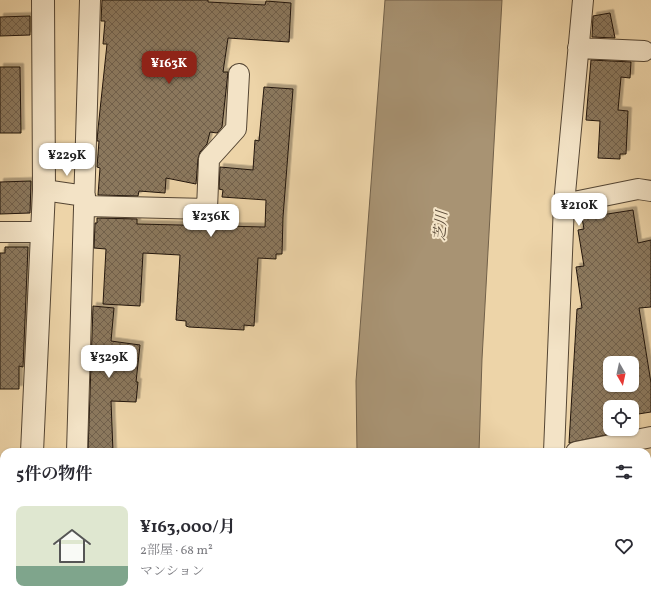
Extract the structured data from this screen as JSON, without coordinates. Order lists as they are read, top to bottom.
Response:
{
  "water": ["芝川"],
  "north": "bottom",
  "page": {
    "price": [
      "¥163K",
      "¥229K",
      "¥210K",
      "¥236K",
      "¥329K"
    ],
    "heading": "5件の物件",
    "list": [
      {
        "name": "¥163,000/月",
        "note": "2部屋 · 68 m² · マンション"
      }
    ]
  }
}
